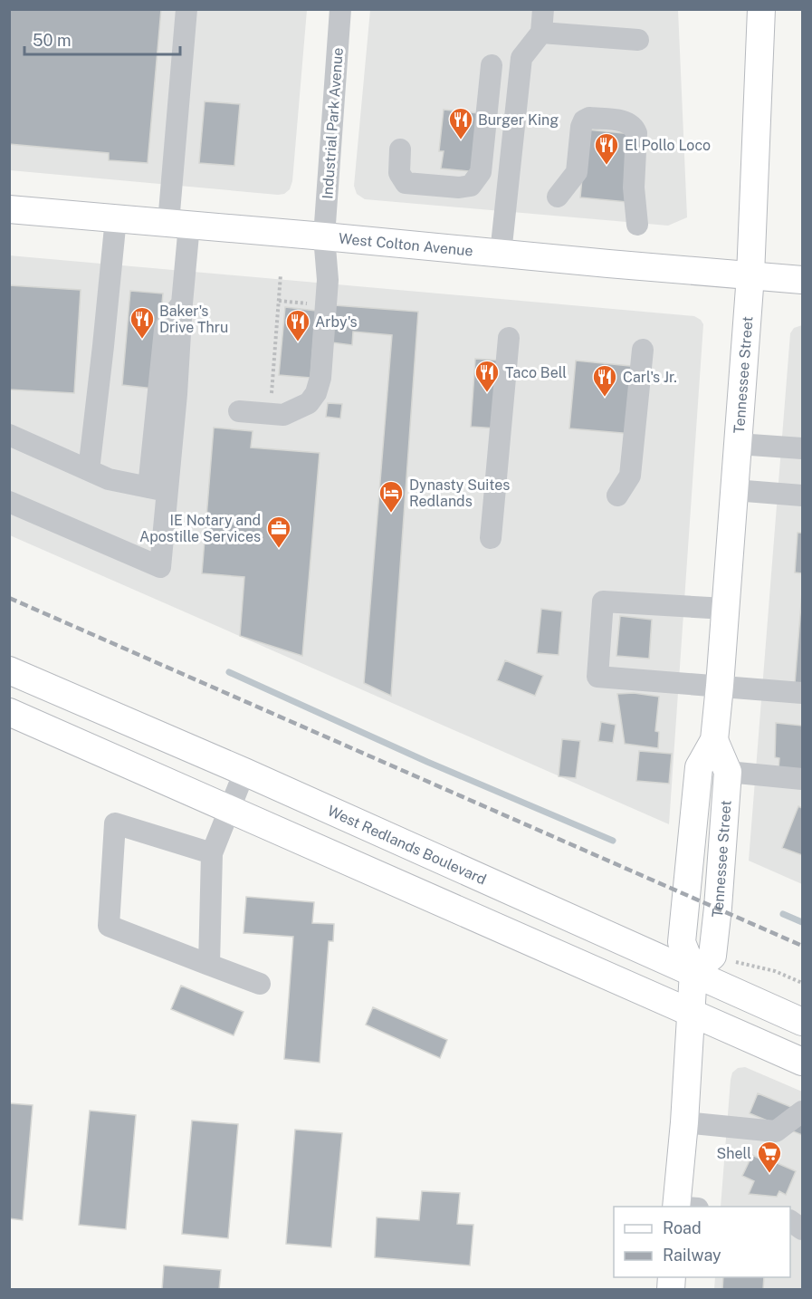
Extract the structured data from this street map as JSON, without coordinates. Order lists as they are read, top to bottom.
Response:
{
  "streets": {
    "main road": ["West Colton Avenue", "Tennessee Street", "West Redlands Boulevard"],
    "street": ["Industrial Park Avenue"]
  },
  "crossings": [
    ["Industrial Park Avenue", "West Colton Avenue"],
    ["West Colton Avenue", "Tennessee Street"],
    ["Tennessee Street", "West Redlands Boulevard"]
  ],
  "places": {
    "restaurant": [
      "Burger King",
      "El Pollo Loco",
      "Baker's Drive Thru",
      "Arby's",
      "Taco Bell",
      "Carl's Jr."
    ],
    "hotel": ["Dynasty Suites Redlands"],
    "office": ["IE Notary and Apostille Services"],
    "supermarket": ["Shell"]
  },
  "legend": ["Road", "Railway"],
  "scale_bar": "50 m"
}
